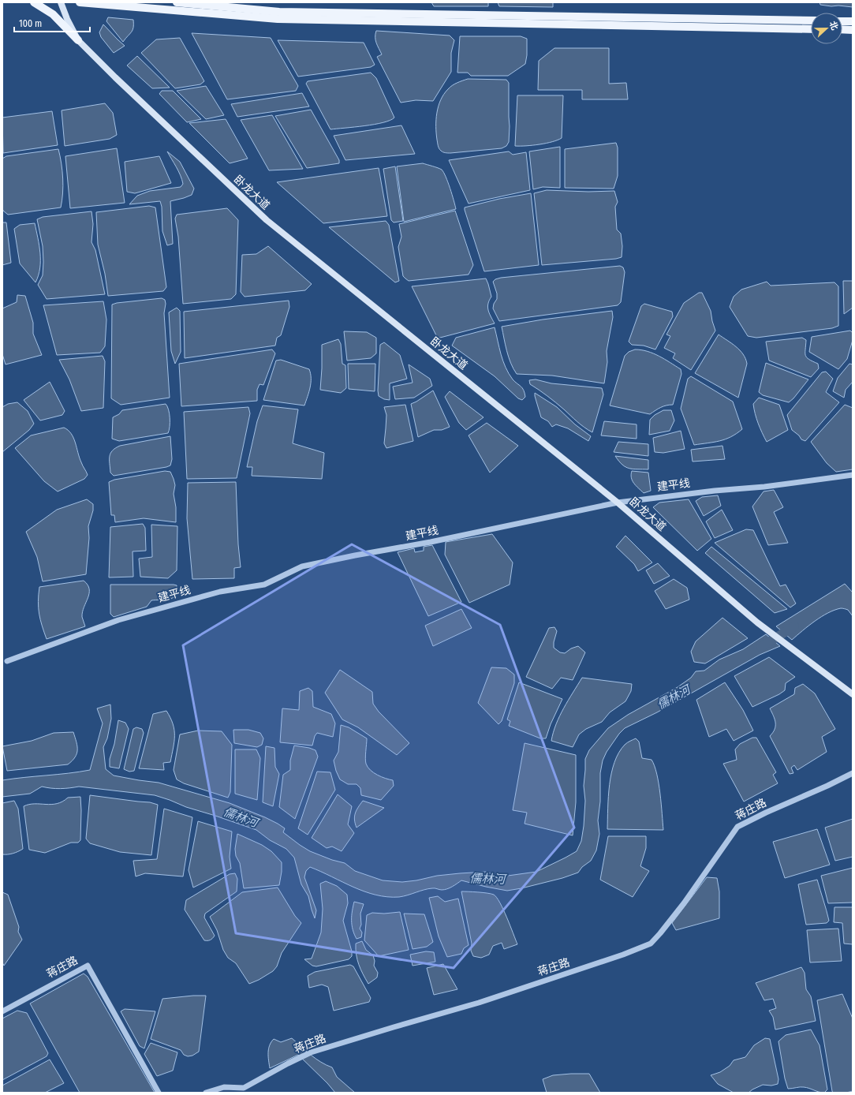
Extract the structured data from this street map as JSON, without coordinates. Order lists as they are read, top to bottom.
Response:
{
  "streets": {
    "main road": ["卧龙大道"],
    "street": ["建平线", "蒋庄路"]
  },
  "crossings": [
    ["卧龙大道", "建平线"]
  ],
  "water": ["儒林河"],
  "scale_bar": "100 m",
  "north": "right"
}
